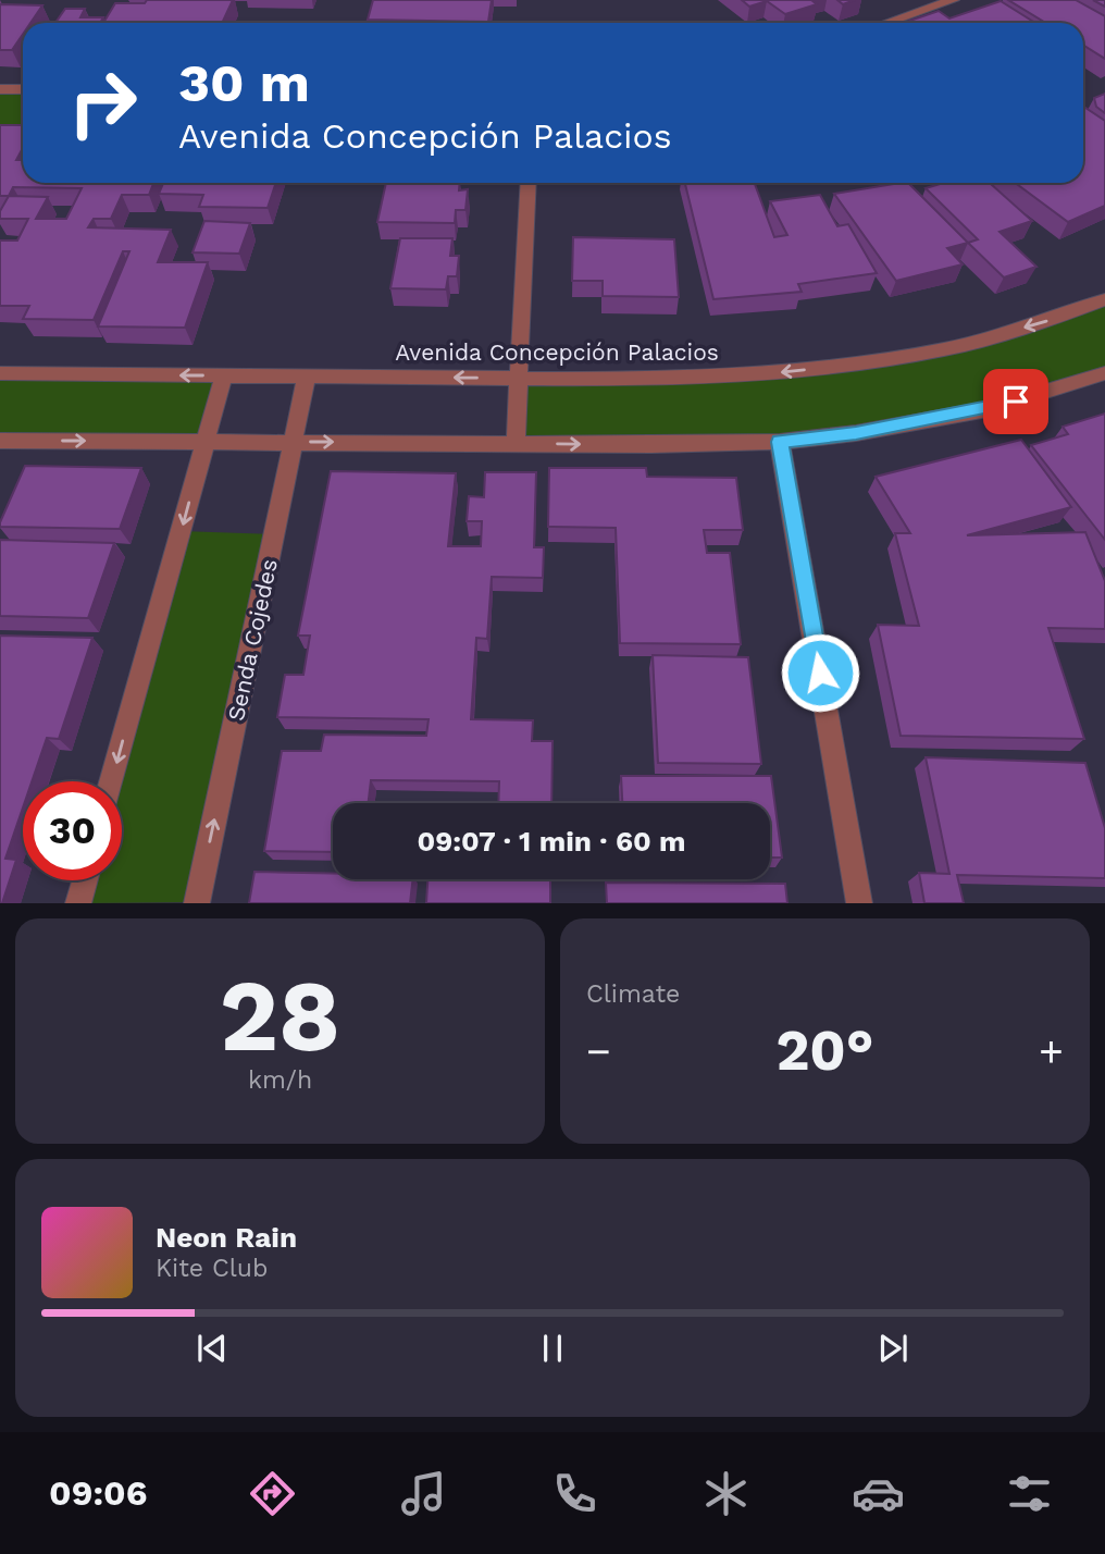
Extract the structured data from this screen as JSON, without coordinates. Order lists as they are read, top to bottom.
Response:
{
  "streets": {
    "street": ["Avenida Concepción Palacios", "Senda Cojedes"]
  },
  "crossings": [
    ["Avenida Concepción Palacios", "Senda Cojedes"]
  ],
  "page": {
    "turn": ["30 m", "Avenida Concepción Palacios"],
    "limit": "30",
    "trip": "09:07 · 1 min · 60 m",
    "tile": [
      ["28", "km/h"],
      "Climate"
    ],
    "heat": ["−", "20°", "+"],
    "song": ["Neon Rain", "Kite Club"],
    "tabs": "09:06"
  }
}
